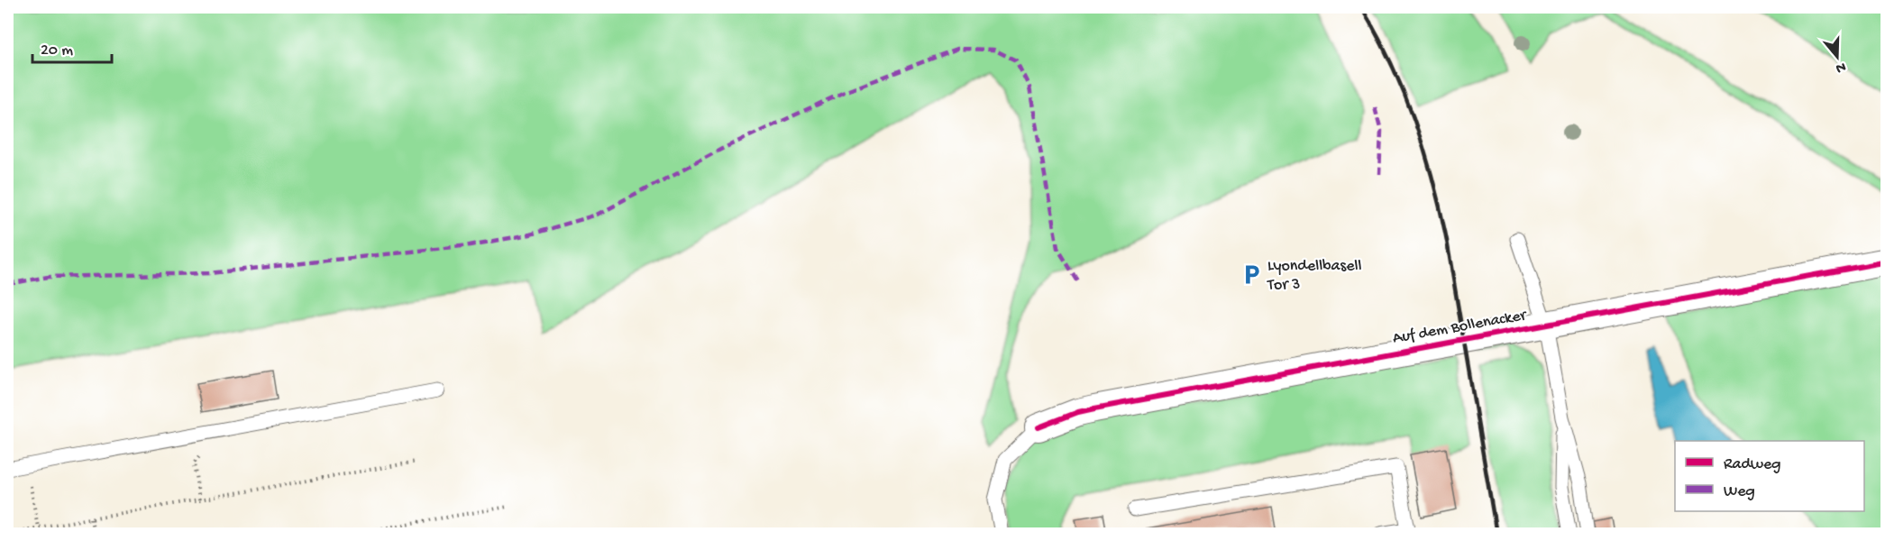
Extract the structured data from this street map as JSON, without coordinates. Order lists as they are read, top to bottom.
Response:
{
  "streets": {
    "street": ["Auf dem Bollenacker"]
  },
  "places": {
    "parking": ["Lyondellbasell Tor 3"]
  },
  "legend": ["Radweg", "Weg"],
  "scale_bar": "20 m",
  "north": "bottom"
}
